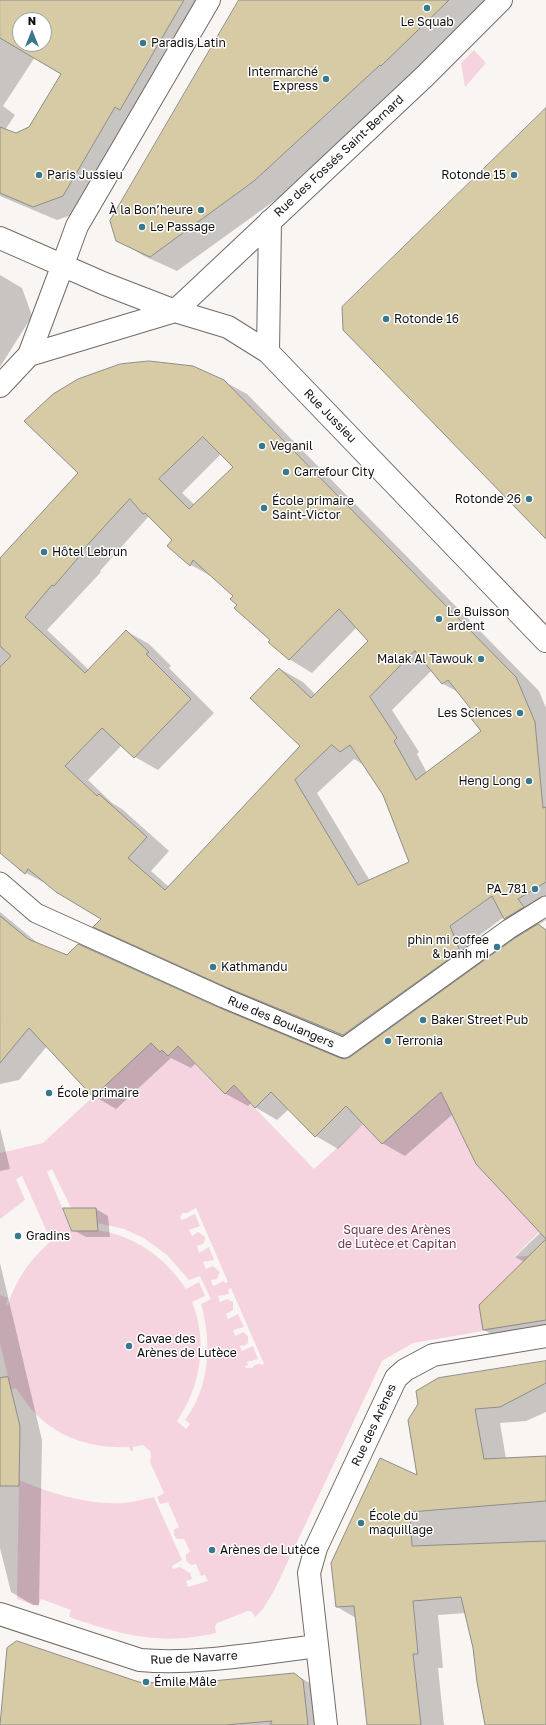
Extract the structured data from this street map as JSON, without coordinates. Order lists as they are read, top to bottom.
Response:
{
  "streets": {
    "street": [
      "Rue des Fossés Saint-Bernard",
      "Rue Jussieu",
      "Rue des Boulangers",
      "Rue des Arènes",
      "Rue de Navarre"
    ]
  },
  "crossings": [
    ["Rue des Fossés Saint-Bernard", "Rue Jussieu"],
    ["Rue des Arènes", "Rue de Navarre"]
  ],
  "parks": ["Square des Arènes de Lutèce et Capitan"],
  "places": [
    "Le Squab",
    "Paradis Latin",
    "Intermarché Express",
    "Paris Jussieu",
    "Rotonde 15",
    "À la Bon’heure",
    "Le Passage",
    "Rotonde 16",
    "Veganil",
    "Carrefour City",
    "Rotonde 26",
    "École primaire Saint-Victor",
    "Hôtel Lebrun",
    "Le Buisson ardent",
    "Malak Al Tawouk",
    "Les Sciences",
    "Heng Long",
    "PA_781",
    "phin mi coffee & banh mi",
    "Kathmandu",
    "Baker Street Pub",
    "Terronia",
    "École primaire",
    "Gradins",
    "Cavae des Arènes de Lutèce",
    "École du maquillage",
    "Arènes de Lutèce",
    "Émile Mâle"
  ],
  "north": "top"
}
